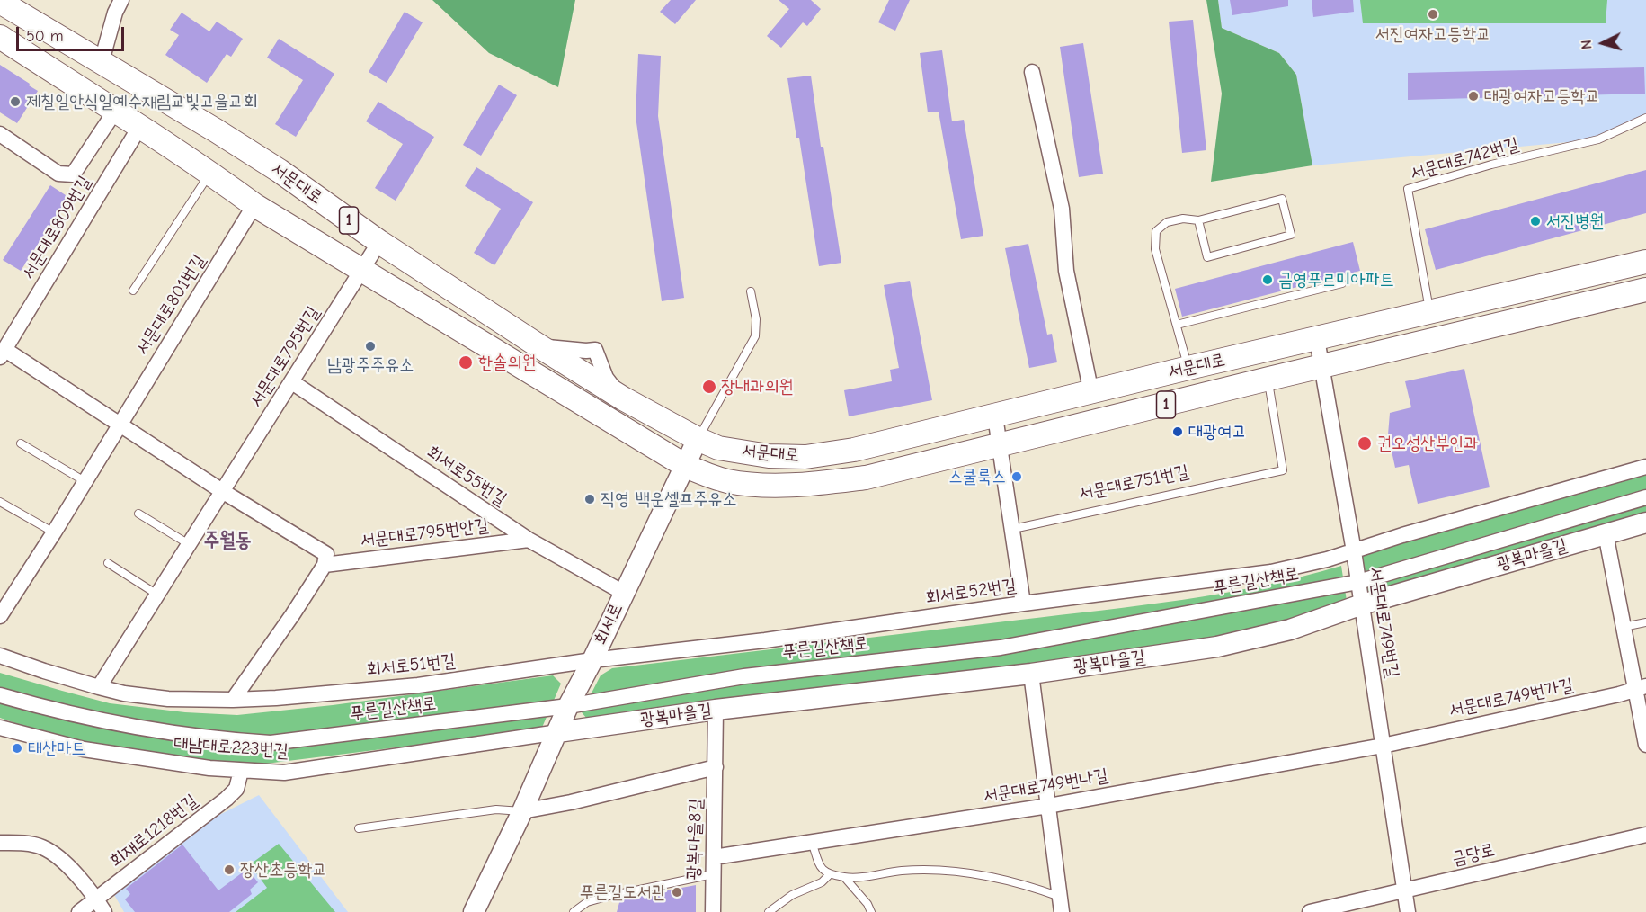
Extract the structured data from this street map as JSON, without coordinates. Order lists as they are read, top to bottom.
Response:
{
  "streets": {
    "main road": ["서문대로", "1"],
    "street": [
      "서문대로809번길",
      "서문대로801번길",
      "서문대로795번길",
      "회서로55번길",
      "서문대로795번안길",
      "광복마을길",
      "푸른길산책로",
      "회서로52번길",
      "서문대로749번길",
      "회서로",
      "회서로51번길",
      "서문대로749번가길",
      "대남대로223번길",
      "서문대로749번나길",
      "회재로1218번길",
      "광복마을8길",
      "금당로"
    ],
    "lane": ["서문대로742번길", "서문대로751번길"]
  },
  "crossings": [
    ["서문대로742번길", "서문대로"],
    ["서문대로", "서문대로809번길"],
    ["서문대로", "서문대로801번길"],
    ["서문대로", "서문대로795번길"],
    ["서문대로", "서문대로751번길"],
    ["서문대로", "서문대로749번길"],
    ["서문대로", "회서로"],
    ["서문대로809번길", "서문대로801번길"],
    ["서문대로795번길", "회서로55번길"],
    ["서문대로795번길", "회서로51번길"],
    ["회서로55번길", "서문대로795번안길"],
    ["회서로55번길", "회서로"],
    ["광복마을길", "서문대로749번길"],
    ["광복마을길", "회서로"],
    ["광복마을길", "대남대로223번길"],
    ["광복마을길", "광복마을8길"],
    ["푸른길산책로", "서문대로749번길"],
    ["푸른길산책로", "회서로"],
    ["회서로52번길", "서문대로749번길"],
    ["회서로52번길", "회서로"],
    ["회서로52번길", "회서로51번길"],
    ["서문대로749번길", "서문대로749번가길"],
    ["서문대로749번길", "서문대로749번나길"],
    ["서문대로749번길", "금당로"],
    ["회서로", "회서로51번길"],
    ["회서로", "대남대로223번길"],
    ["회서로", "광복마을8길"],
    ["서문대로749번가길", "서문대로749번나길"],
    ["대남대로223번길", "회재로1218번길"],
    ["서문대로749번나길", "광복마을8길"]
  ],
  "districts": ["주월동"],
  "places": [
    "서진여자고등학교",
    "대광여자고등학교",
    "제칠일안식일예수재림교빛고을교회",
    "서진병원",
    "금영푸르미아파트",
    "남광주주유소",
    "한솔의원",
    "장내과의원",
    "대광여고",
    "권오성산부인과",
    "스쿨룩스",
    "직영 백운셀프주유소",
    "태산마트",
    "장산초등학교",
    "푸른길도서관"
  ],
  "scale_bar": "50 m",
  "north": "left"
}
